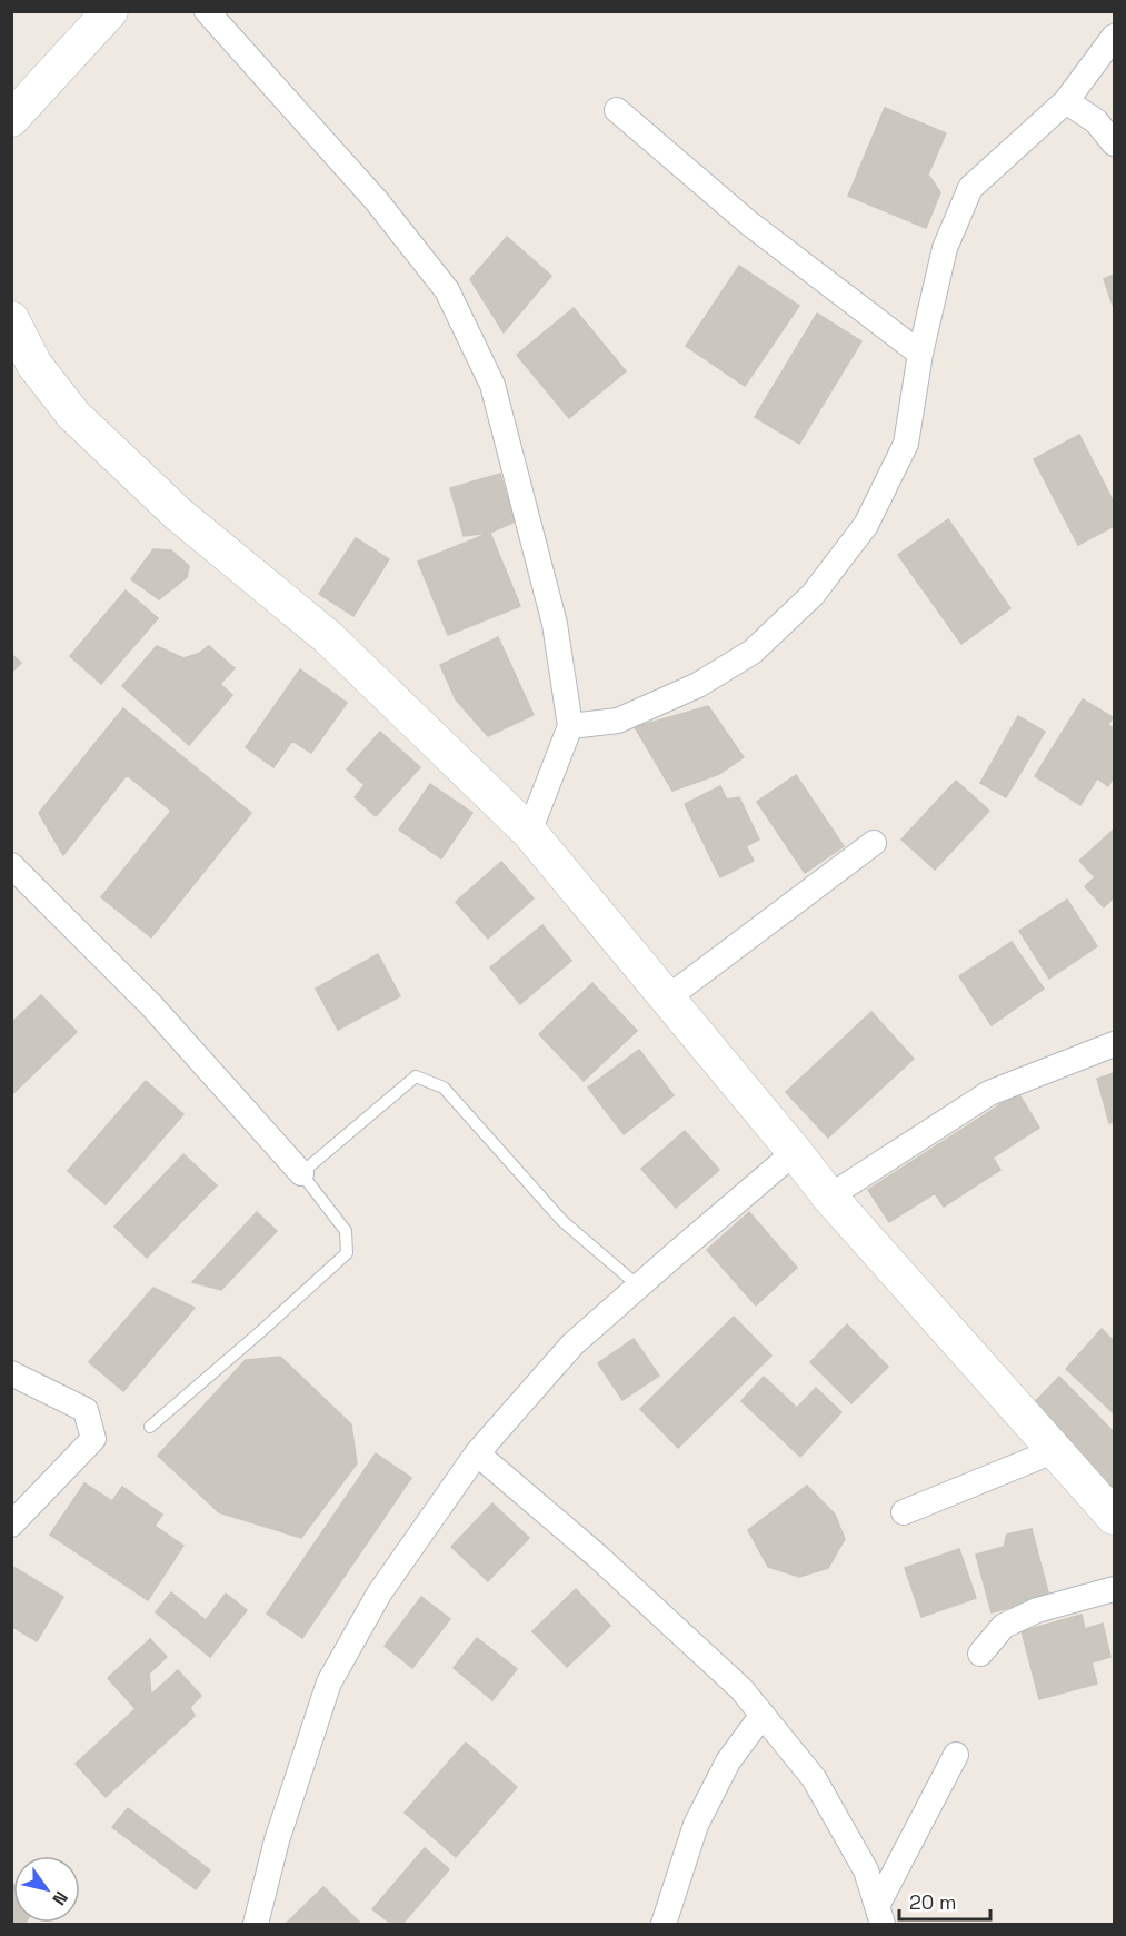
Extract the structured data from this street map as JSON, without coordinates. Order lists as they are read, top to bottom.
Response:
{
  "scale_bar": "20 m",
  "north": "bottom right"
}
